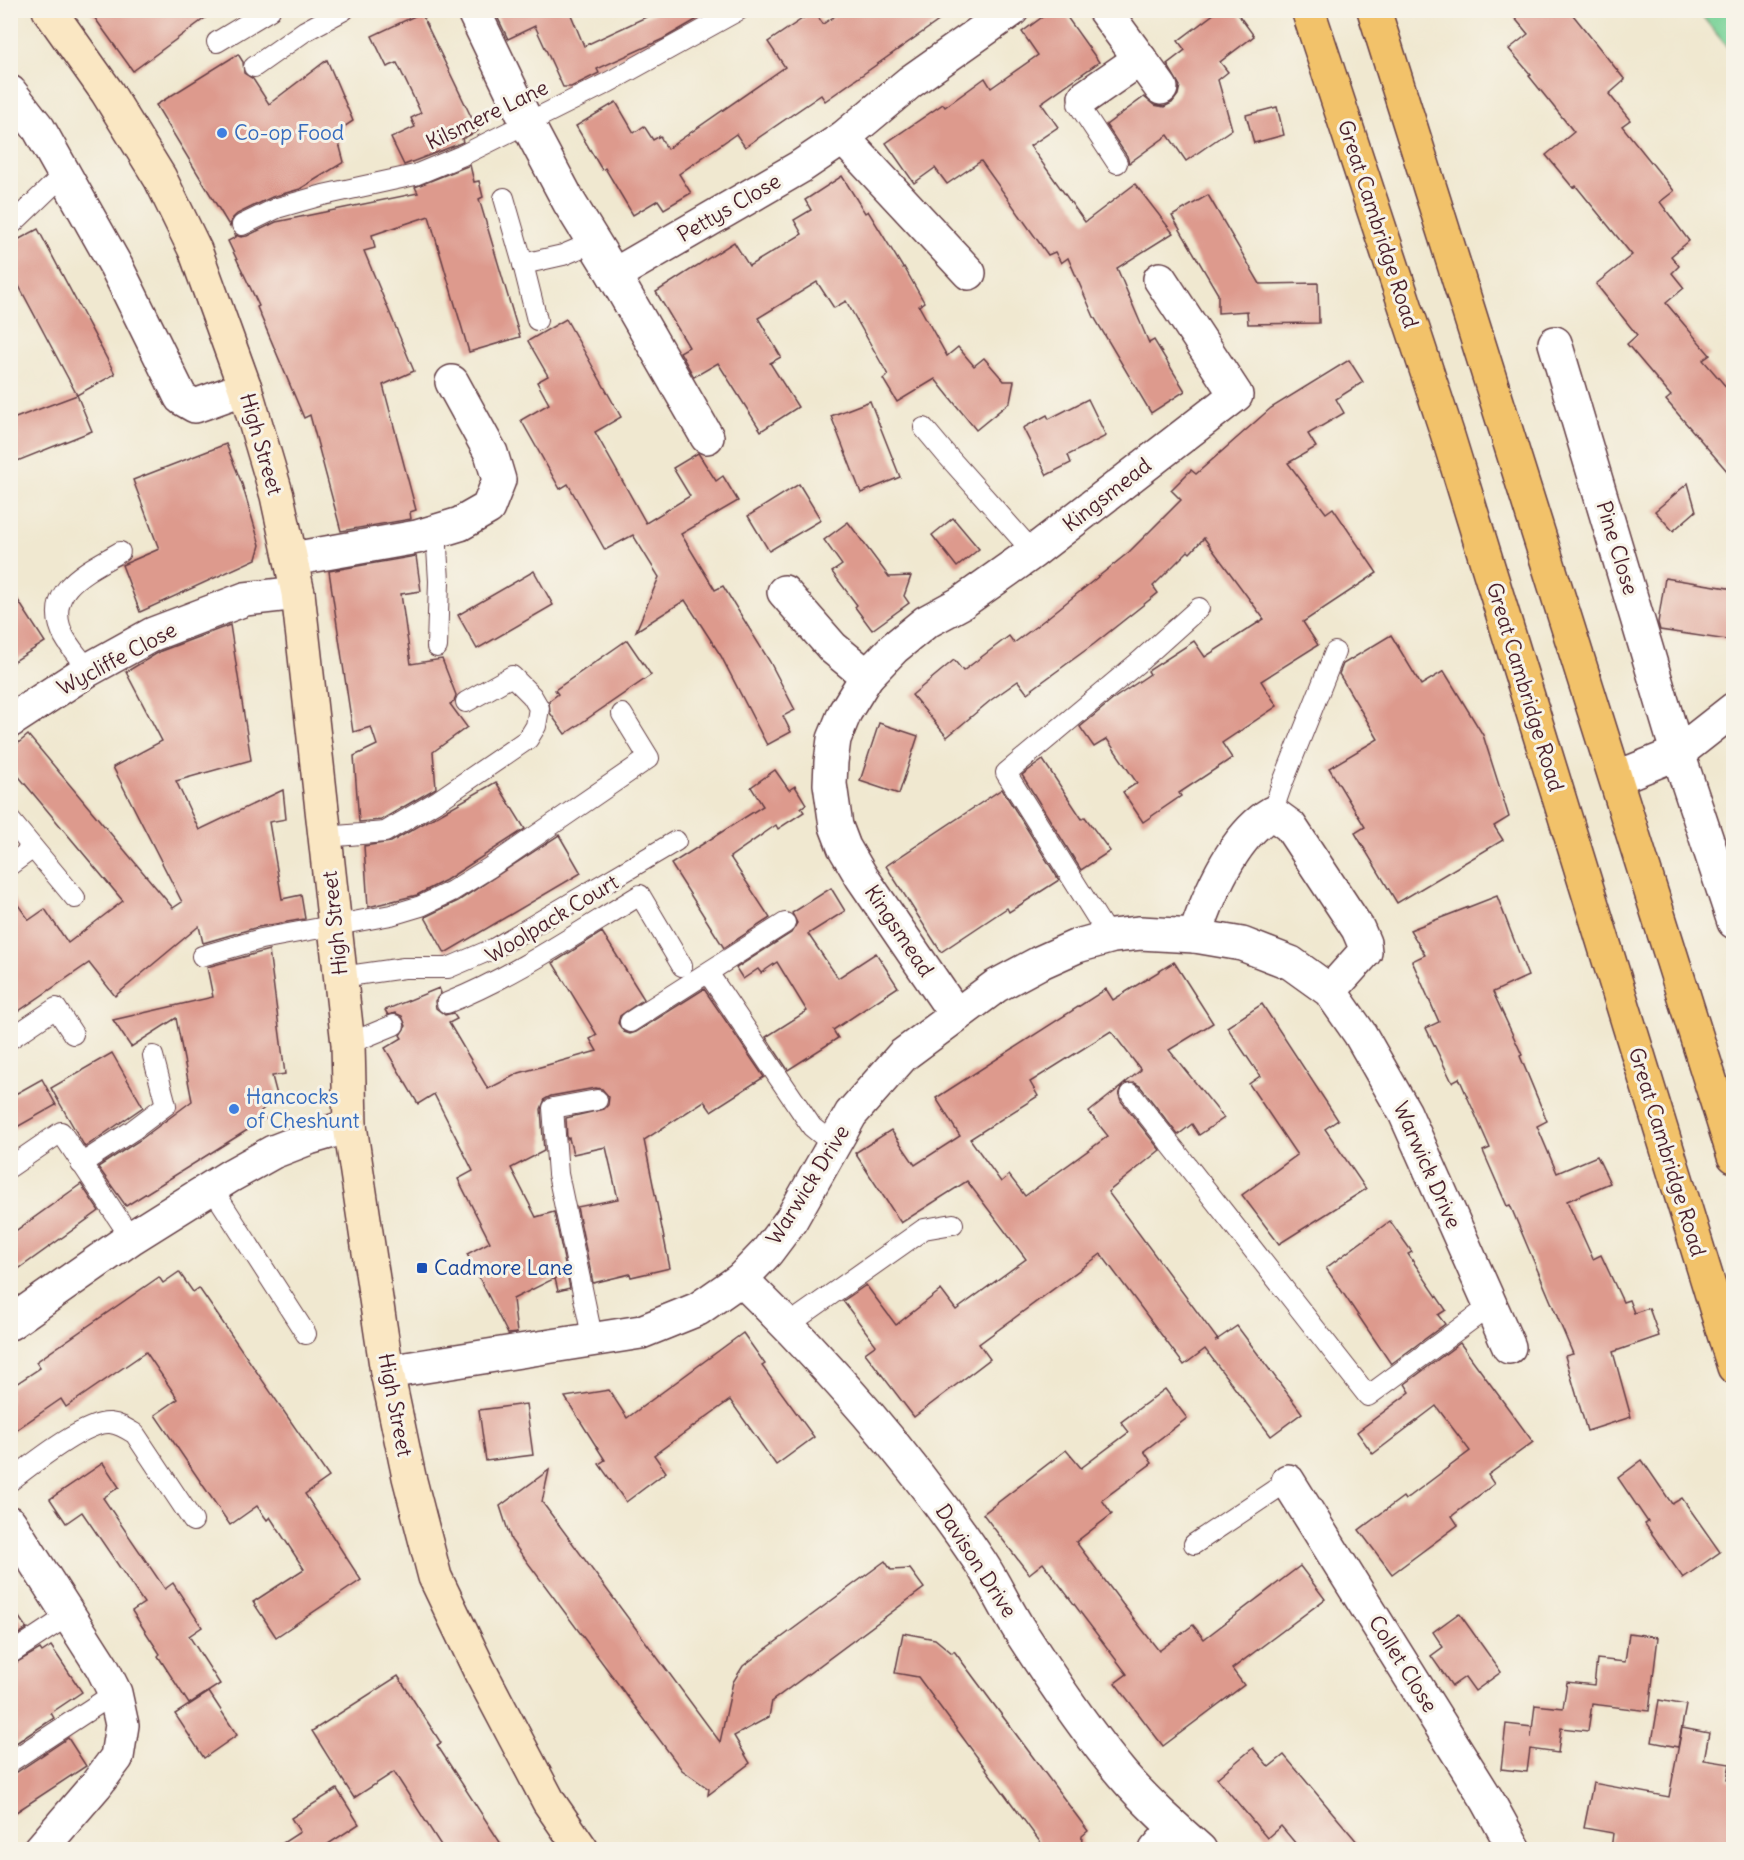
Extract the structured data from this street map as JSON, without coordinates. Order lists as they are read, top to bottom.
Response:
{
  "streets": {
    "highway": ["Great Cambridge Road"],
    "main road": ["High Street"],
    "street": [
      "Pettys Close",
      "Kingsmead",
      "Pine Close",
      "Wycliffe Close",
      "Warwick Drive",
      "Davison Drive",
      "Collet Close"
    ],
    "lane": ["Kilsmere Lane", "Woolpack Court"]
  },
  "crossings": [
    ["High Street", "Wycliffe Close"],
    ["High Street", "Warwick Drive"],
    ["Kingsmead", "Warwick Drive"],
    ["Warwick Drive", "Davison Drive"]
  ],
  "places": {
    "other": ["Co-op Food", "Hancocks of Cheshunt"],
    "transit": ["Cadmore Lane"]
  }
}
